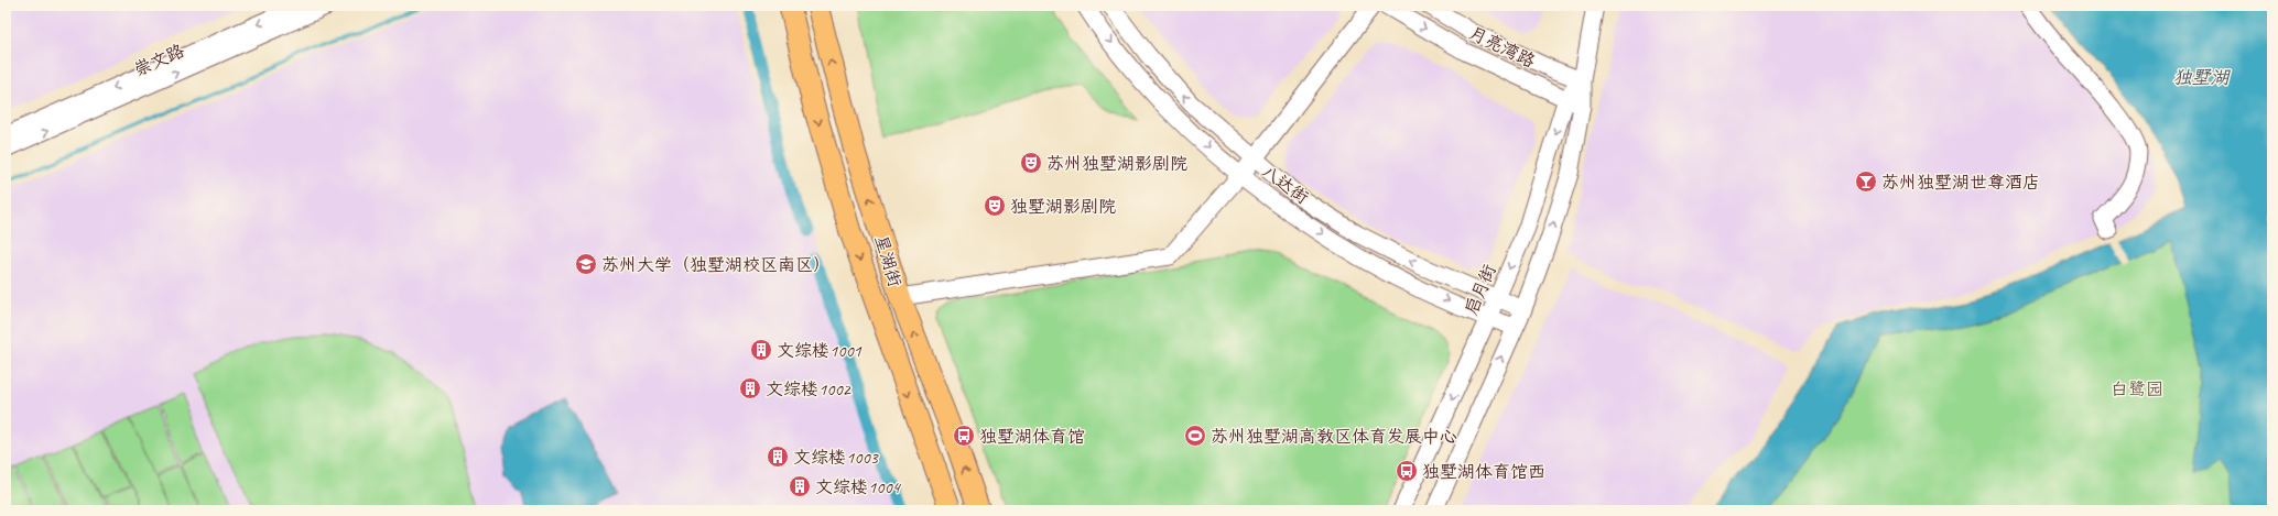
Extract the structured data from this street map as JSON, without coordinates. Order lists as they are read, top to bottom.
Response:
{
  "streets": {
    "main road": ["星湖街"],
    "street": [
      "月亮湾路",
      "崇文路",
      "八达街",
      "启月街"
    ]
  },
  "crossings": [
    ["月亮湾路", "启月街"],
    ["八达街", "启月街"]
  ],
  "water": ["独墅湖"],
  "parks": ["白鹭园"],
  "places": {
    "theatre": ["苏州独墅湖影剧院", "独墅湖影剧院"],
    "bar": ["苏州独墅湖世尊酒店"],
    "school or university": ["苏州大学（独墅湖校区南区）"],
    "building": [
      "文综楼1001",
      "文综楼1002",
      "文综楼1003",
      "文综楼1004"
    ],
    "bus stop": ["独墅湖体育馆", "独墅湖体育馆西"],
    "sports": ["苏州独墅湖高教区体育发展中心"]
  }
}
